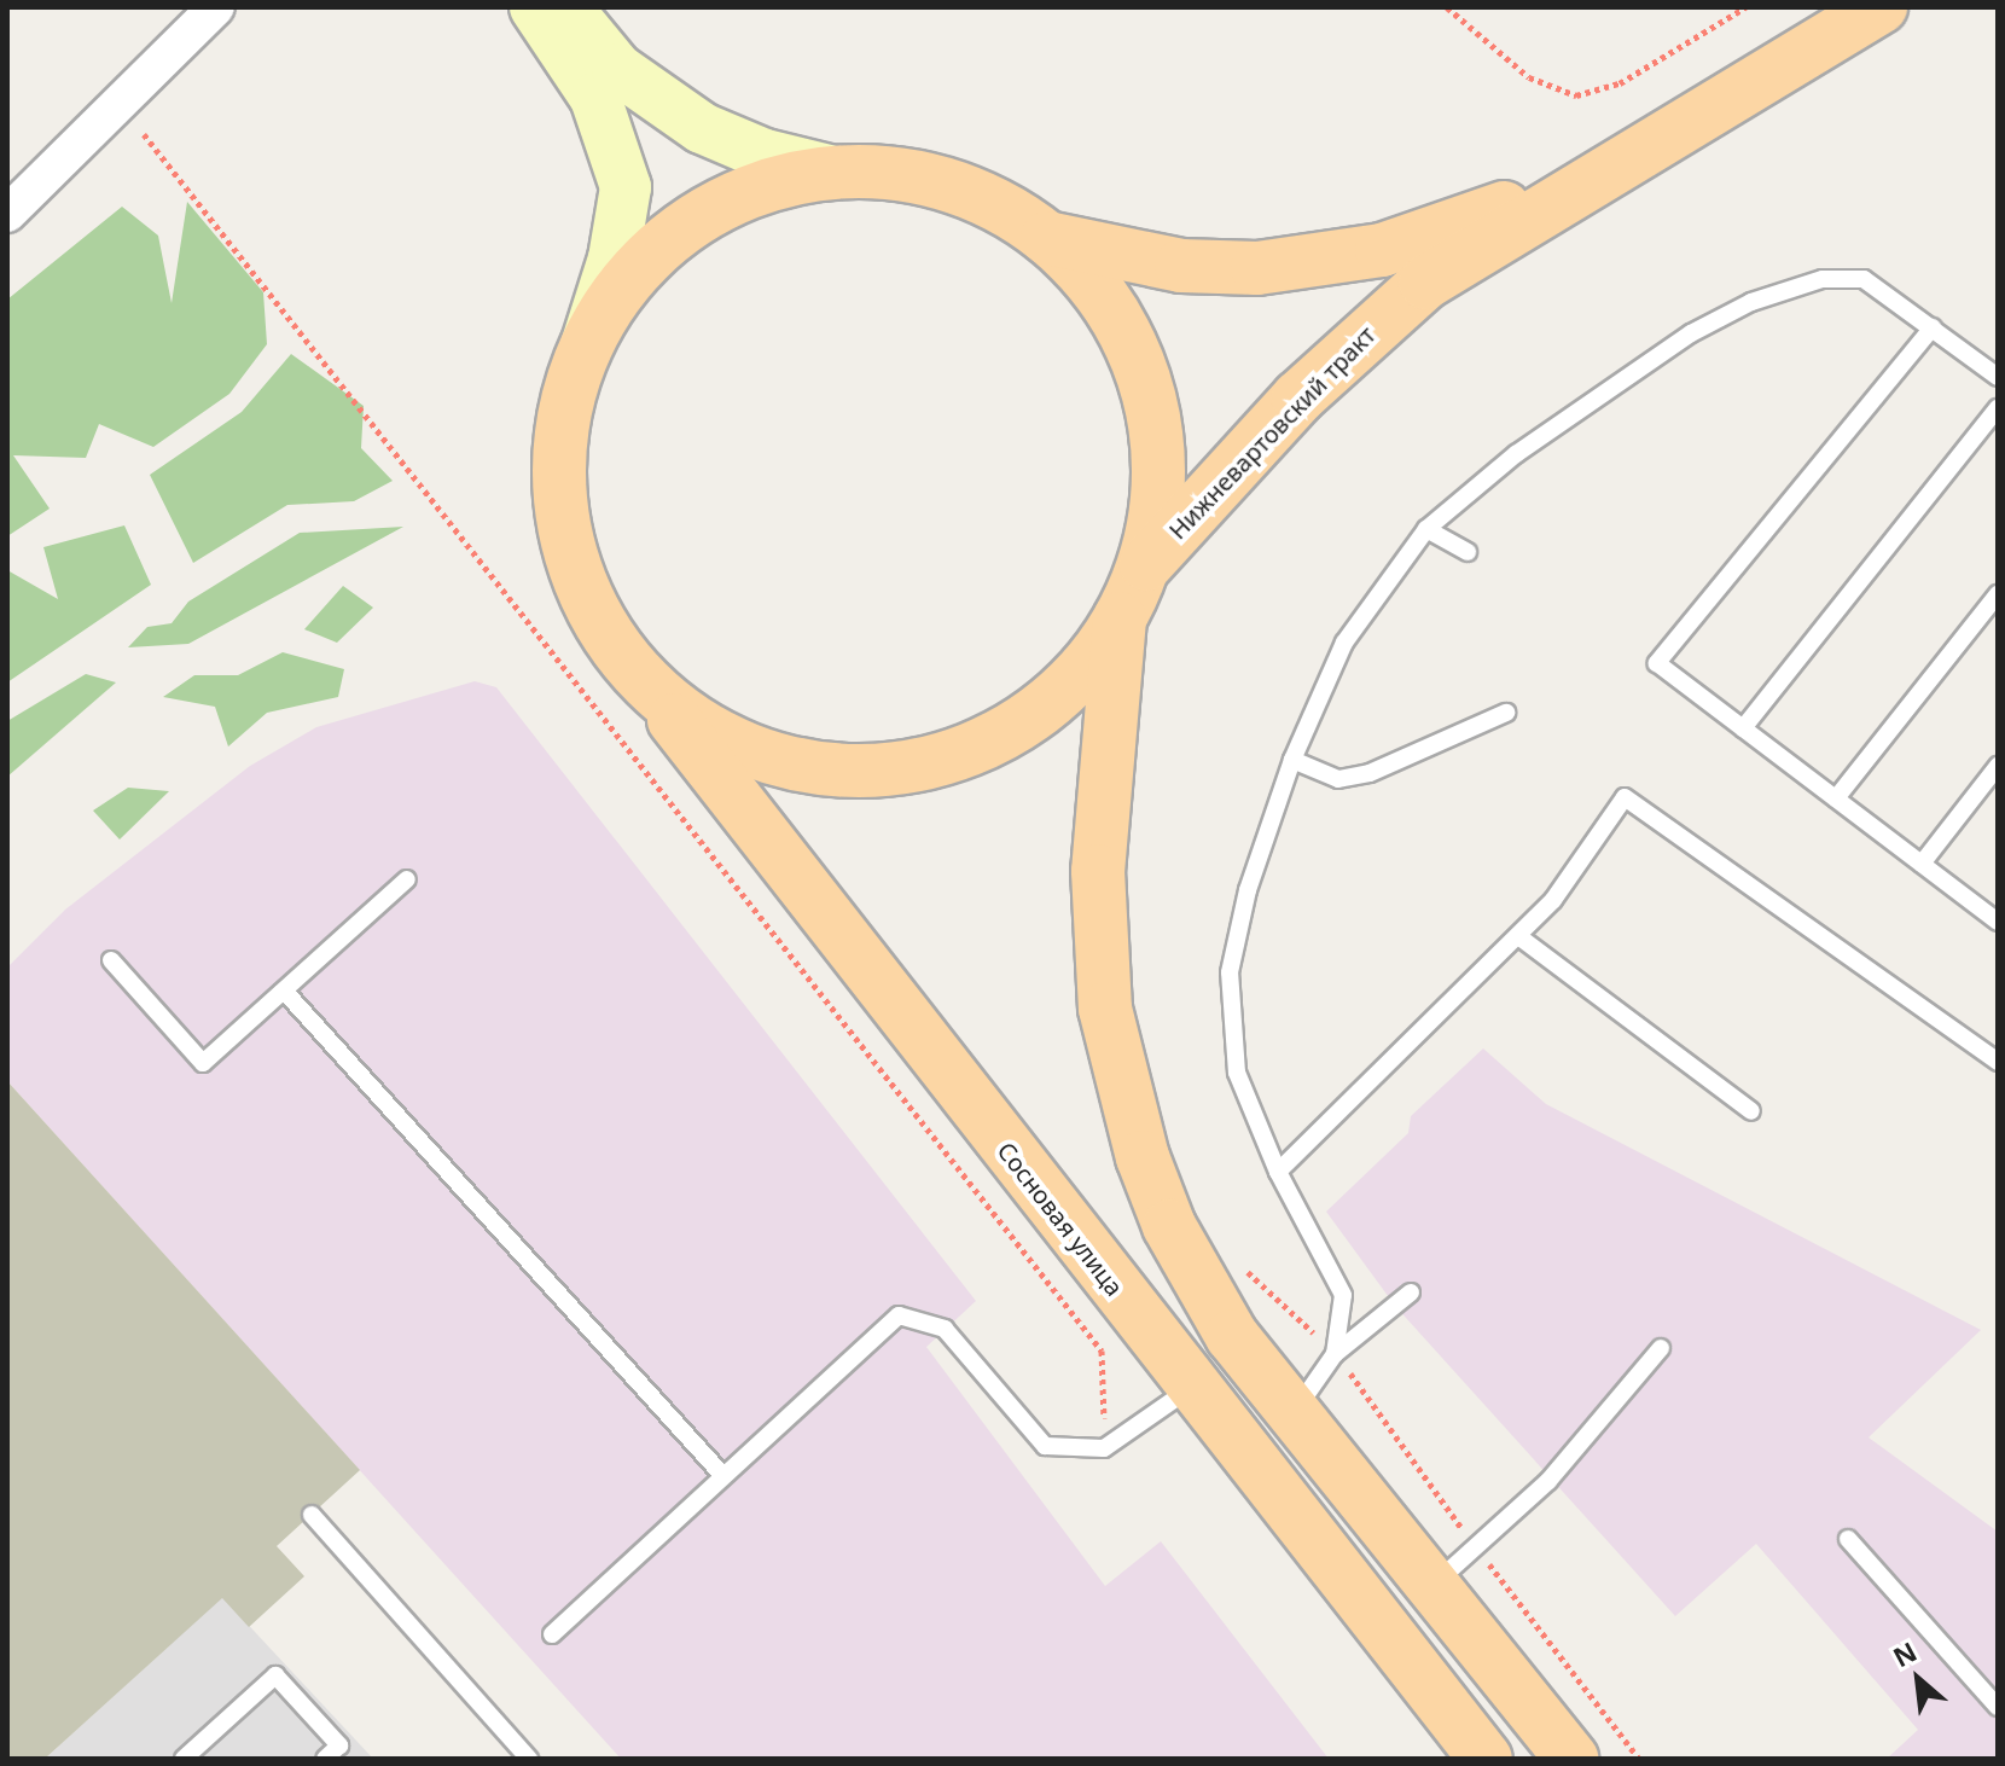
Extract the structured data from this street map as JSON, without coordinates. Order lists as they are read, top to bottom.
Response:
{
  "streets": {
    "main road": ["Нижневартовский тракт", "Сосновая улица"]
  },
  "north": "top left"
}
